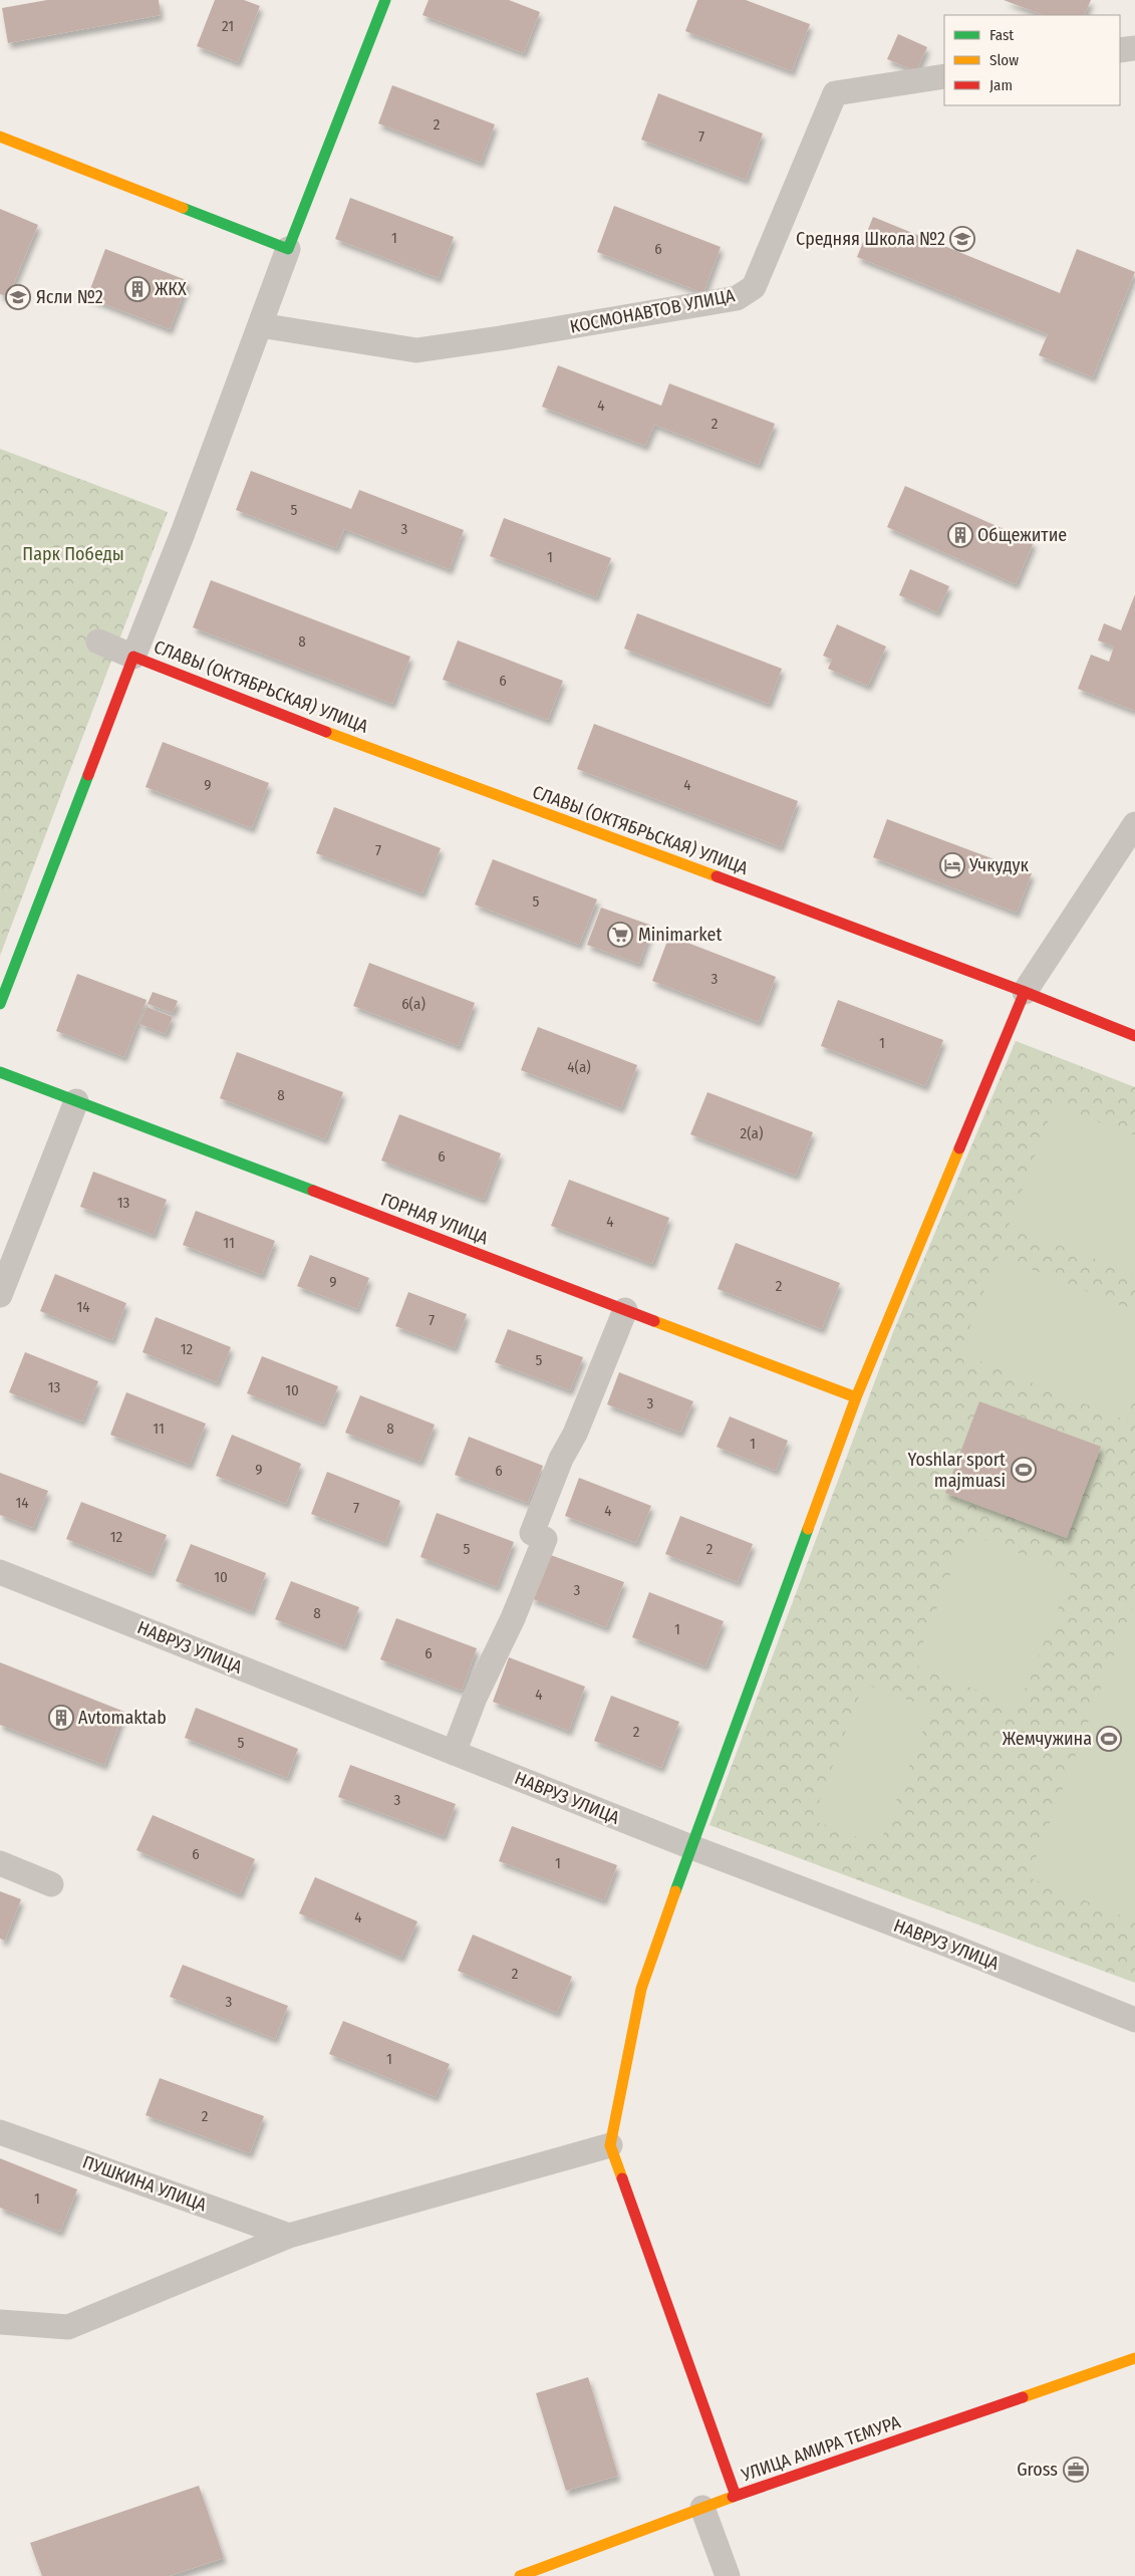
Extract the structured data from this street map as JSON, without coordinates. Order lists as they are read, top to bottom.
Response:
{
  "streets": {
    "street": [
      "КОСМОНАВТОВ УЛИЦА",
      "СЛАВЫ (ОКТЯБРЬСКАЯ) УЛИЦА",
      "ГОРНАЯ УЛИЦА",
      "НАВРУЗ УЛИЦА",
      "ПУШКИНА УЛИЦА",
      "УЛИЦА АМИРА ТЕМУРА"
    ]
  },
  "parks": ["Парк Победы"],
  "places": {
    "school or university": ["Средняя Школа №2", "Ясли №2"],
    "building": ["ЖКХ", "Общежитие", "Avtomaktab"],
    "hotel": ["Учкудук"],
    "supermarket": ["Minimarket"],
    "sports": ["Yoshlar sport majmuasi", "Жемчужина"],
    "office": ["Gross"]
  },
  "house_numbers": [
    "21",
    "2",
    "7",
    "1",
    "6",
    "4",
    "2",
    "5",
    "3",
    "1",
    "8",
    "6",
    "9",
    "4",
    "7",
    "5",
    "3",
    "6(а)",
    "1",
    "4(а)",
    "8",
    "2(а)",
    "6",
    "13",
    "4",
    "11",
    "9",
    "2",
    "14",
    "7",
    "12",
    "5",
    "13",
    "10",
    "3",
    "11",
    "8",
    "1",
    "9",
    "6",
    "14",
    "7",
    "4",
    "12",
    "5",
    "2",
    "10",
    "3",
    "8",
    "1",
    "6",
    "4",
    "2",
    "5",
    "3",
    "6",
    "1",
    "4",
    "2",
    "3",
    "1",
    "2",
    "1"
  ],
  "legend": ["Fast", "Slow", "Jam"]
}
